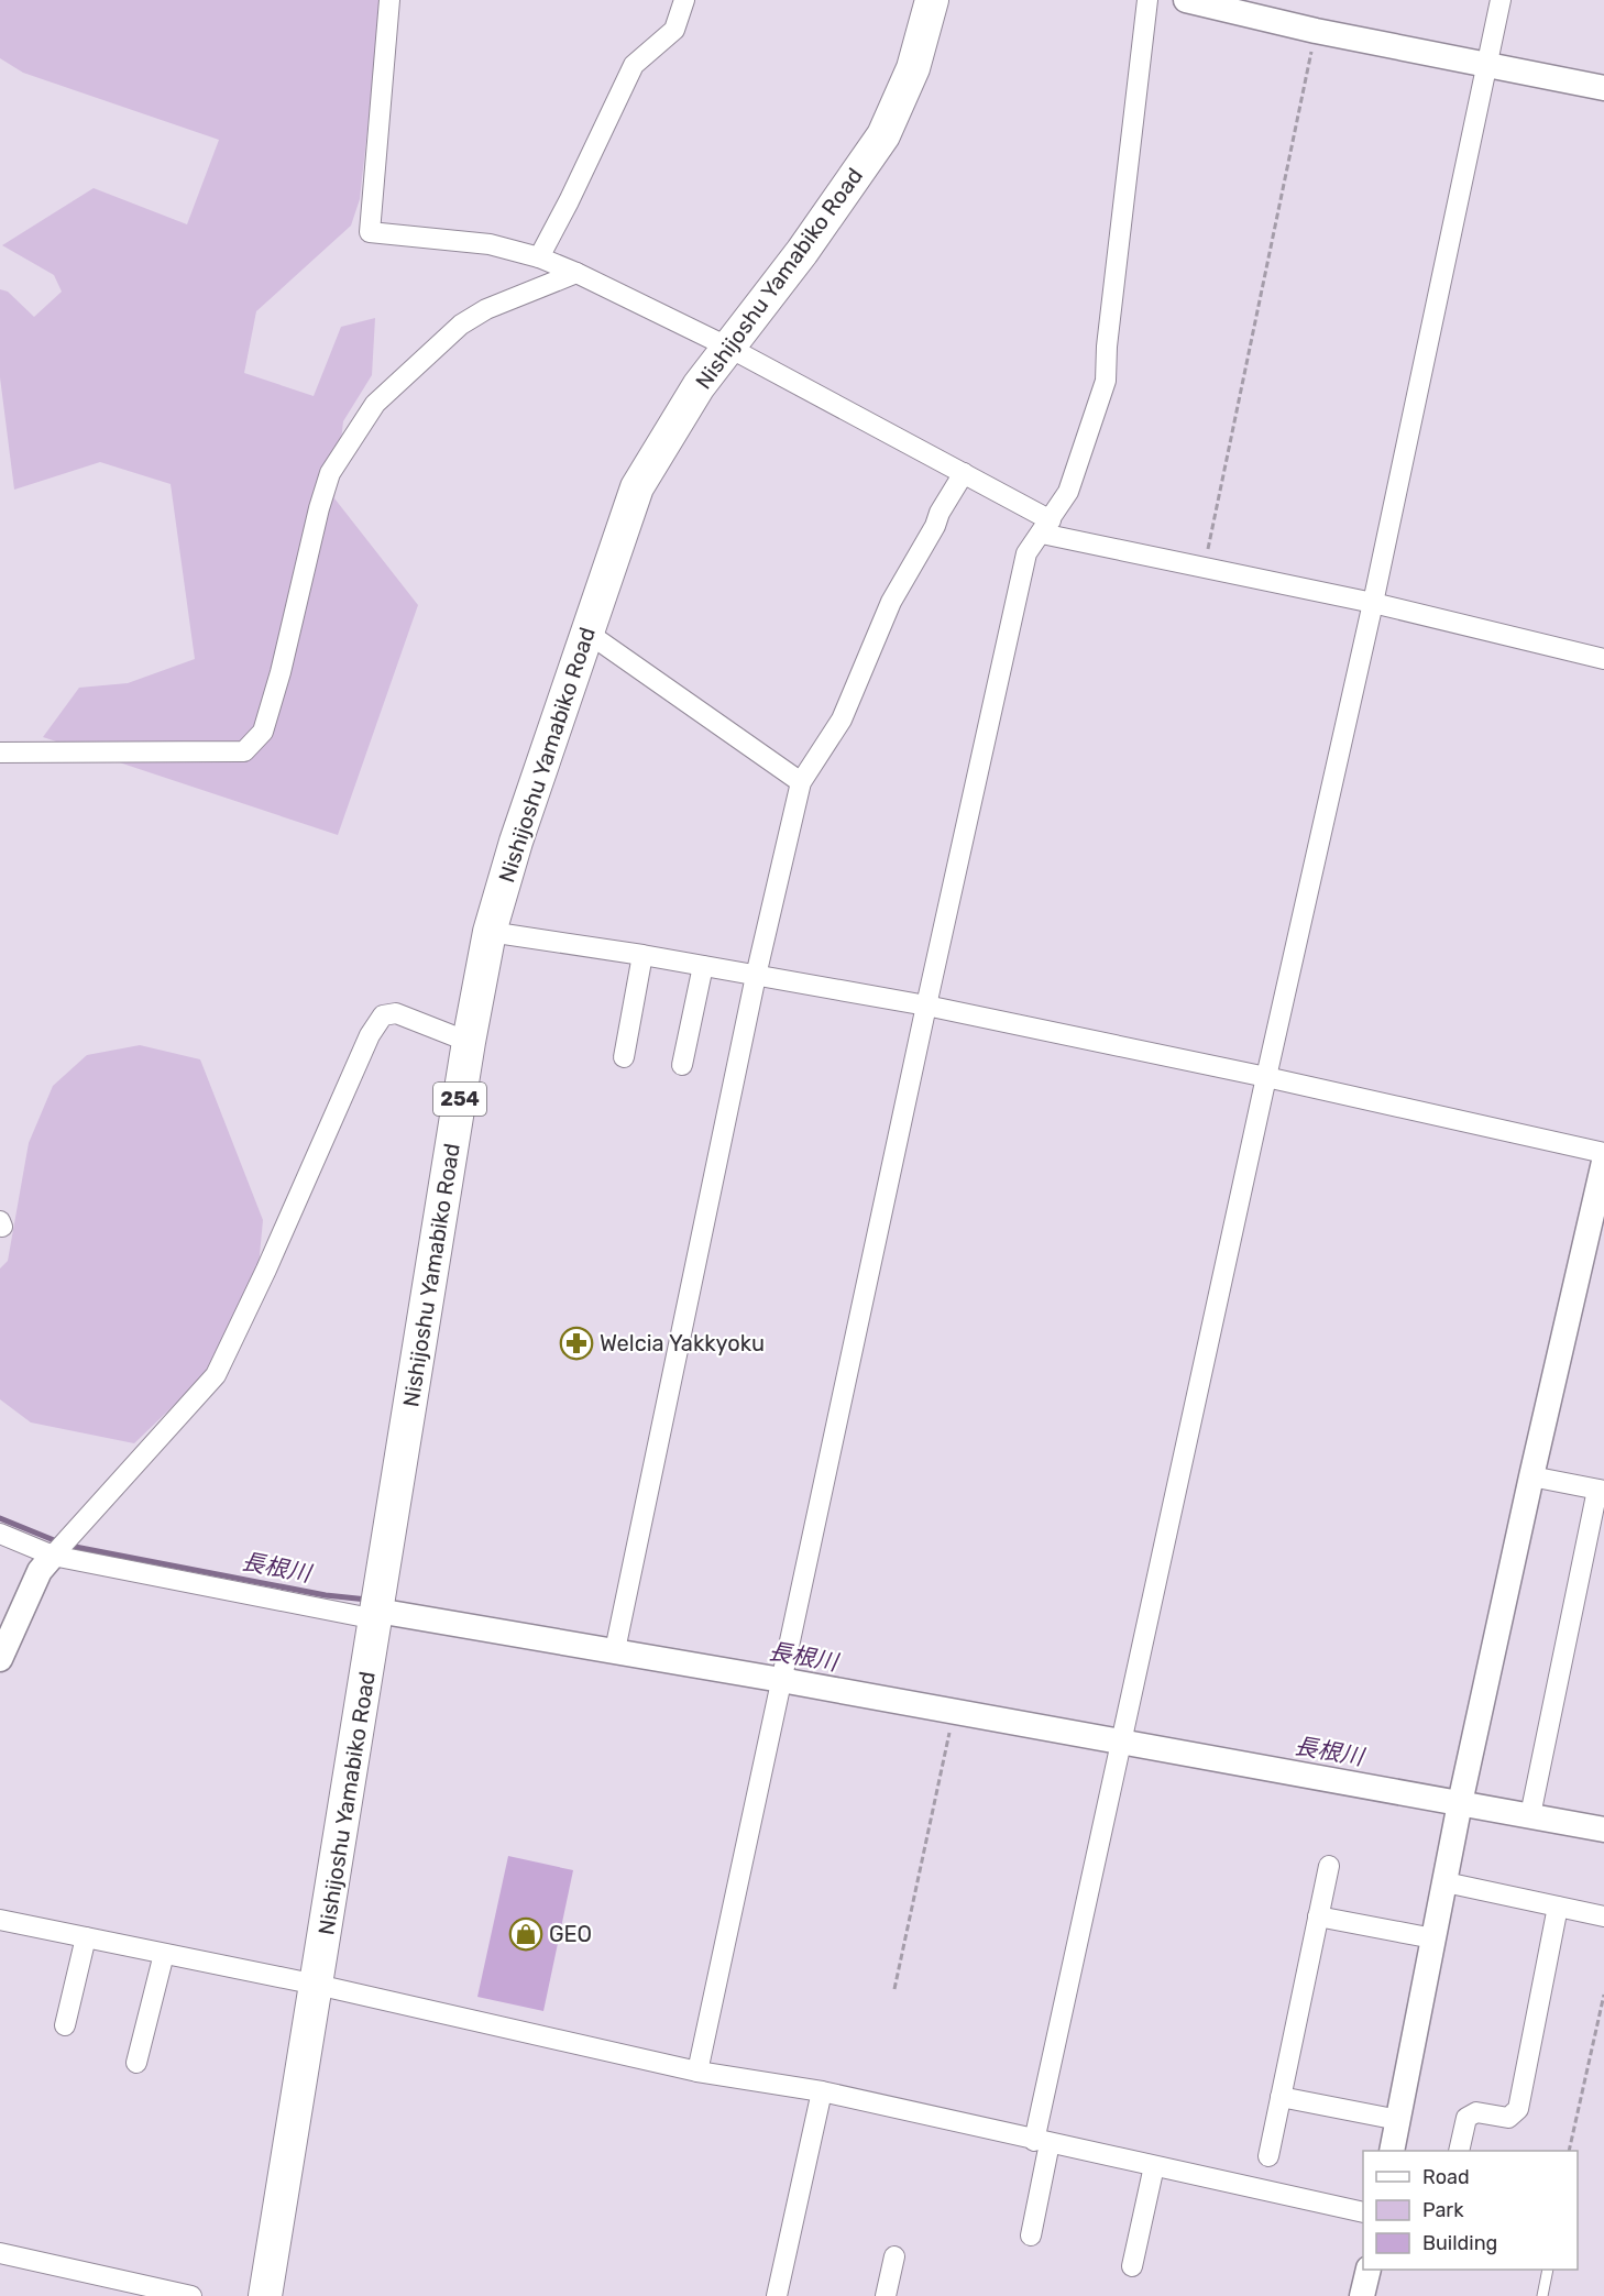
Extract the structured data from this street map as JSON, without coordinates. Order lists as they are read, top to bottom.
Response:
{
  "streets": {
    "highway": ["Nishijoshu Yamabiko Road", "254"]
  },
  "water": ["長根川"],
  "places": {
    "pharmacy": ["Welcia Yakkyoku"],
    "shop": ["GEO"]
  },
  "legend": ["Road", "Park", "Building"]
}
